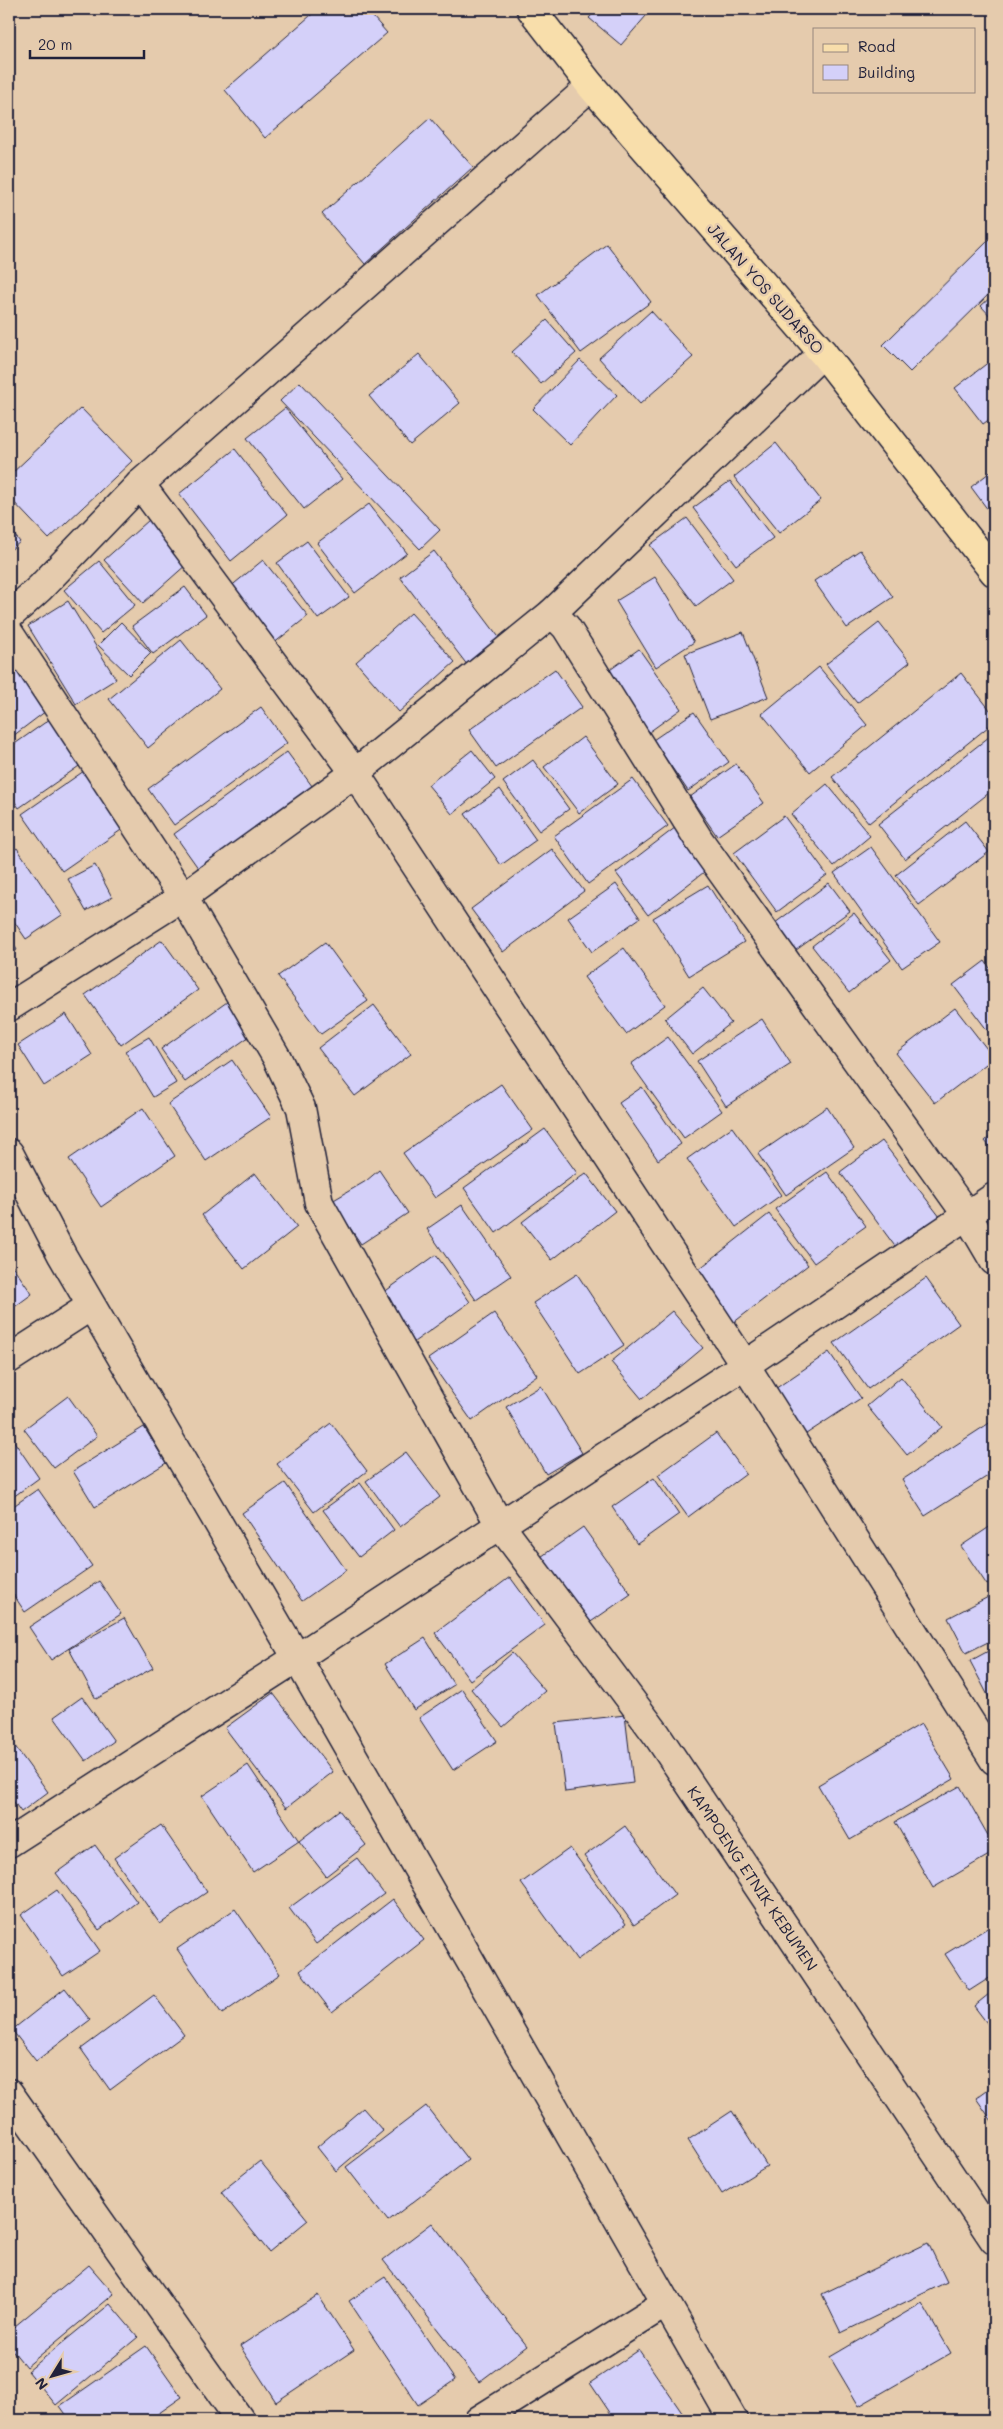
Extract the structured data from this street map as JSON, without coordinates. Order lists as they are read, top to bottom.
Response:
{
  "streets": {
    "main road": ["JALAN YOS SUDARSO"],
    "street": ["KAMPOENG ETNIK KEBUMEN"]
  },
  "legend": ["Road", "Building"],
  "scale_bar": "20 m",
  "north": "bottom left"
}
